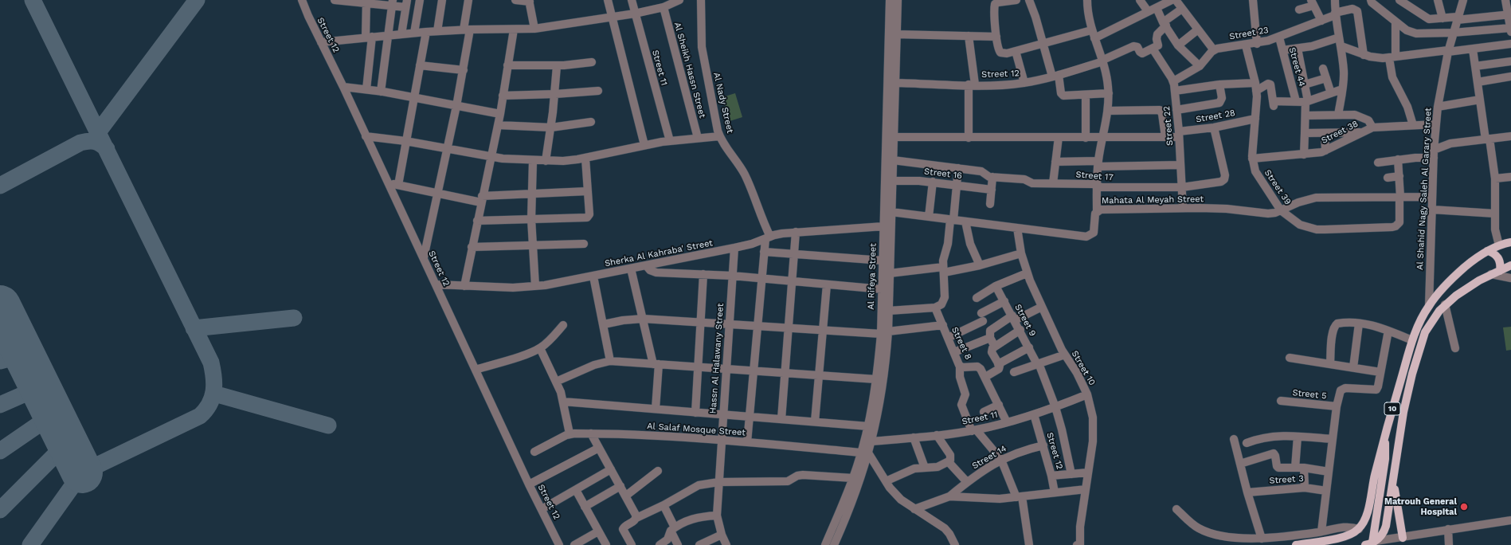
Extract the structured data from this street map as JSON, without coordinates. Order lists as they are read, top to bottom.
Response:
{
  "streets": {
    "main road": ["10"],
    "street": [
      "Street 23",
      "Street 12",
      "Street 44",
      "Street 11",
      "Al Sheikh Hassn Street",
      "Al Nady Street",
      "Street 28",
      "Street 22",
      "Street 38",
      "Street 16",
      "Street 17",
      "Street 39",
      "Al Shahid Nagy Saleh Al Garary Street",
      "Mahata Al Meyah Street",
      "Sherka Al Kahraba' Street",
      "Al Rifeya Street",
      "Street 9",
      "Street 8",
      "Hassn Al Halawany Street",
      "Street 10",
      "Street 5",
      "Al Salaf Mosque Street",
      "Street 14",
      "Street 3"
    ]
  },
  "crossings": [
    ["Street 23", "Street 44"],
    ["Street 23", "Street 39"],
    ["Street 12", "Street 11"],
    ["Street 12", "Street 22"],
    ["Street 12", "Sherka Al Kahraba' Street"],
    ["Street 12", "Al Rifeya Street"],
    ["Street 12", "Street 14"],
    ["Street 11", "Al Rifeya Street"],
    ["Street 11", "Street 9"],
    ["Street 11", "Street 8"],
    ["Street 11", "Street 10"],
    ["Al Nady Street", "Sherka Al Kahraba' Street"],
    ["Street 28", "Street 22"],
    ["Street 28", "Street 17"],
    ["Street 28", "Street 39"],
    ["Street 28", "Al Rifeya Street"],
    ["Street 22", "Street 17"],
    ["Street 22", "Mahata Al Meyah Street"],
    ["Street 38", "Street 39"],
    ["Street 38", "Al Shahid Nagy Saleh Al Garary Street"],
    ["Street 16", "Al Rifeya Street"],
    ["Street 17", "Al Rifeya Street"],
    ["Street 39", "Mahata Al Meyah Street"],
    ["Al Shahid Nagy Saleh Al Garary Street", "Mahata Al Meyah Street"],
    ["Al Shahid Nagy Saleh Al Garary Street", "10"],
    ["Mahata Al Meyah Street", "Al Rifeya Street"],
    ["Mahata Al Meyah Street", "Street 10"],
    ["Sherka Al Kahraba' Street", "Al Rifeya Street"],
    ["Sherka Al Kahraba' Street", "Hassn Al Halawany Street"],
    ["Al Rifeya Street", "Al Salaf Mosque Street"],
    ["Hassn Al Halawany Street", "Al Salaf Mosque Street"]
  ],
  "places": ["Matrouh General Hospital"]
}
